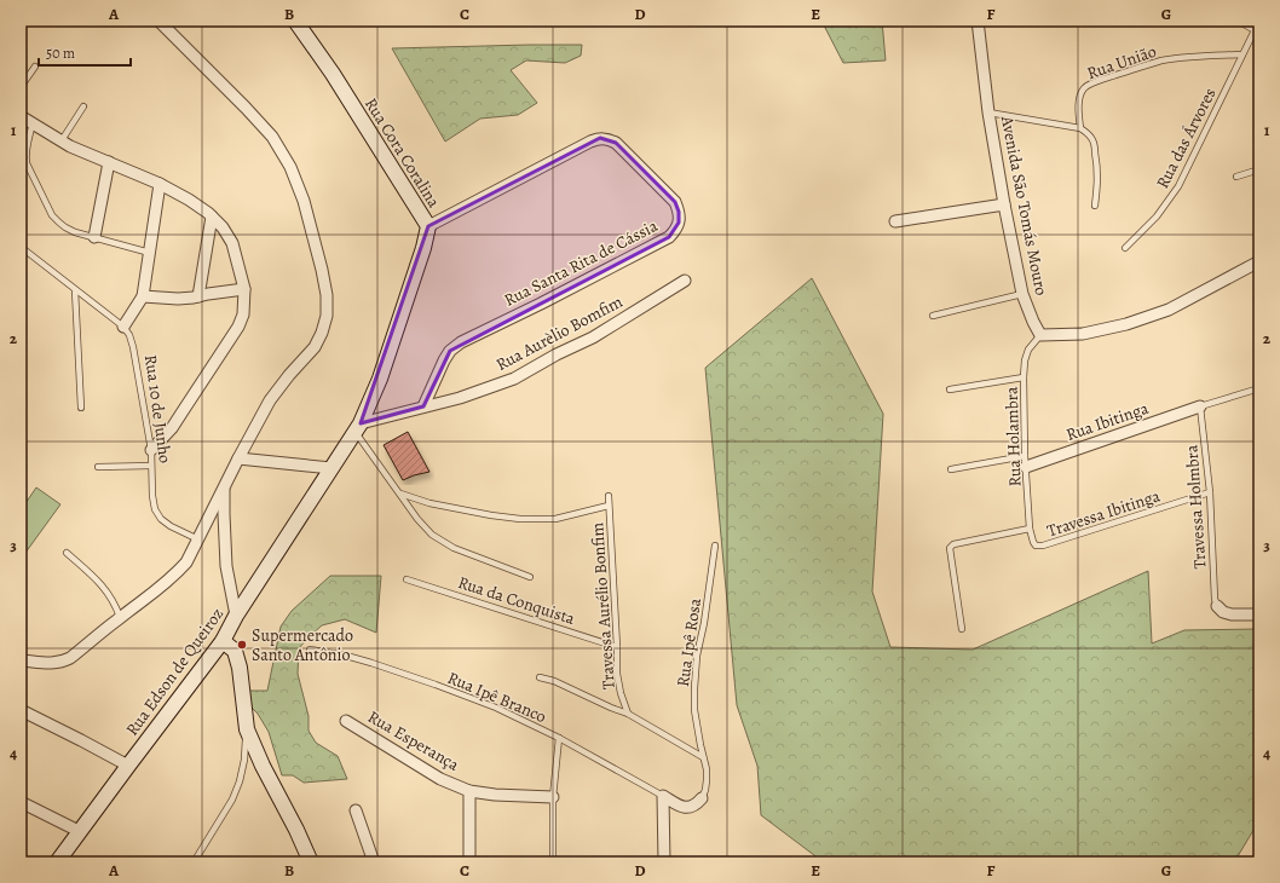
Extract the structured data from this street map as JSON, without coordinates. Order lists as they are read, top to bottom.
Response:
{
  "streets": {
    "street": [
      "Rua Cora Coralina",
      "Avenida São Tomás Mouro",
      "Rua Santa Rita de Cássia",
      "Rua Aurèlio Bomfim",
      "Rua Ibitinga",
      "Rua Edson de Queiroz",
      "Rua Esperança"
    ],
    "lane": [
      "Rua União",
      "Rua das Árvores",
      "Rua 10 de Junho",
      "Rua Holambra",
      "Travessa Holmbra",
      "Travessa Ibitinga",
      "Rua da Conquista",
      "Travessa Aurélio Bonfim",
      "Rua Ipê Rosa",
      "Rua Ipê Branco"
    ]
  },
  "crossings": [
    ["Rua União", "Rua das Árvores"],
    ["Rua Cora Coralina", "Rua Santa Rita de Cássia"],
    ["Rua Cora Coralina", "Rua Aurèlio Bomfim"],
    ["Rua Cora Coralina", "Rua Edson de Queiroz"],
    ["Avenida São Tomás Mouro", "Rua Holambra"],
    ["Rua Santa Rita de Cássia", "Rua Aurèlio Bomfim"],
    ["Rua Aurèlio Bomfim", "Rua Edson de Queiroz"],
    ["Rua Ibitinga", "Rua Holambra"],
    ["Rua Ibitinga", "Travessa Holmbra"],
    ["Rua Holambra", "Travessa Ibitinga"],
    ["Travessa Holmbra", "Travessa Ibitinga"],
    ["Rua da Conquista", "Travessa Aurélio Bonfim"]
  ],
  "places": ["Supermercado Santo Antônio"],
  "scale_bar": "50 m",
  "grid": {
    "columns": [
      "A",
      "B",
      "C",
      "D",
      "E",
      "F",
      "G"
    ],
    "rows": [
      "1",
      "2",
      "3",
      "4"
    ]
  }
}
